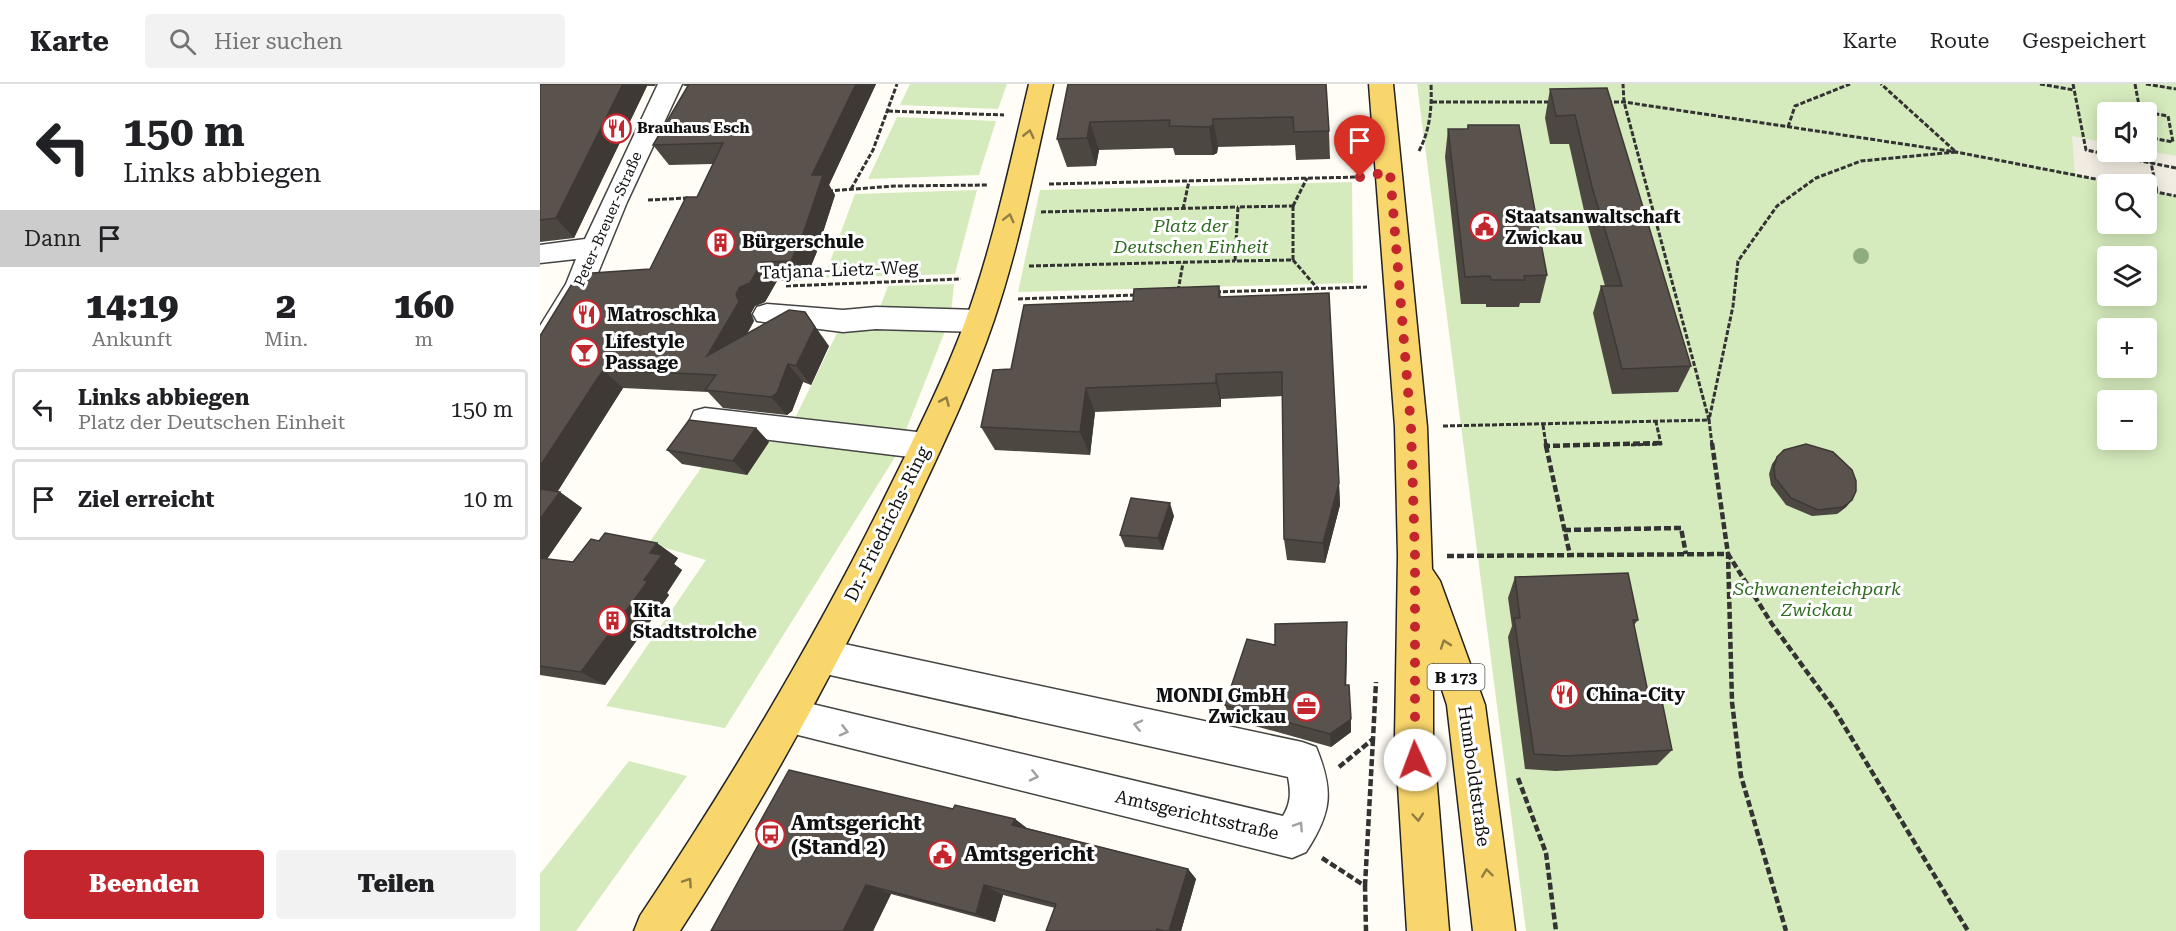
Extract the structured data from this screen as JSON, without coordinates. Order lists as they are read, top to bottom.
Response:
{
  "streets": {
    "main road": ["Dr.-Friedrichs-Ring", "B 173", "Humboldtstraße"],
    "street": ["Peter-Breuer-Straße", "Amtsgerichtsstraße"],
    "path": ["Tatjana-Lietz-Weg"]
  },
  "crossings": [
    ["Tatjana-Lietz-Weg", "Dr.-Friedrichs-Ring"],
    ["Dr.-Friedrichs-Ring", "Amtsgerichtsstraße"]
  ],
  "one_way": ["Dr.-Friedrichs-Ring"],
  "parks": ["Platz der Deutschen Einheit", "Schwanenteichpark Zwickau"],
  "places": {
    "restaurant": ["Brauhaus Esch", "Matroschka", "China-City"],
    "public building": ["Staatsanwaltschaft Zwickau", "Amtsgericht"],
    "building": ["Bürgerschule", "Kita Stadtstrolche"],
    "bar": ["Lifestyle Passage"],
    "office": ["MONDI GmbH Zwickau"],
    "bus stop": ["Amtsgericht (Stand 2)"]
  },
  "page": {
    "header": "Karte",
    "search": "Hier suchen",
    "nav": ["Karte", "Route", "Gespeichert"],
    "turn": ["150 m", "Links abbiegen"],
    "map_buttons": ["+", "−"],
    "then": "Dann",
    "eta": [
      "14:19",
      "Ankunft",
      "2",
      "Min.",
      "160",
      "m"
    ],
    "list": [
      {
        "name": "Links abbiegen",
        "note": "Platz der Deutschen Einheit",
        "value": "150 m"
      },
      {
        "name": "Ziel erreicht",
        "value": "10 m"
      }
    ],
    "buttons": ["Beenden", "Teilen"]
  }
}
